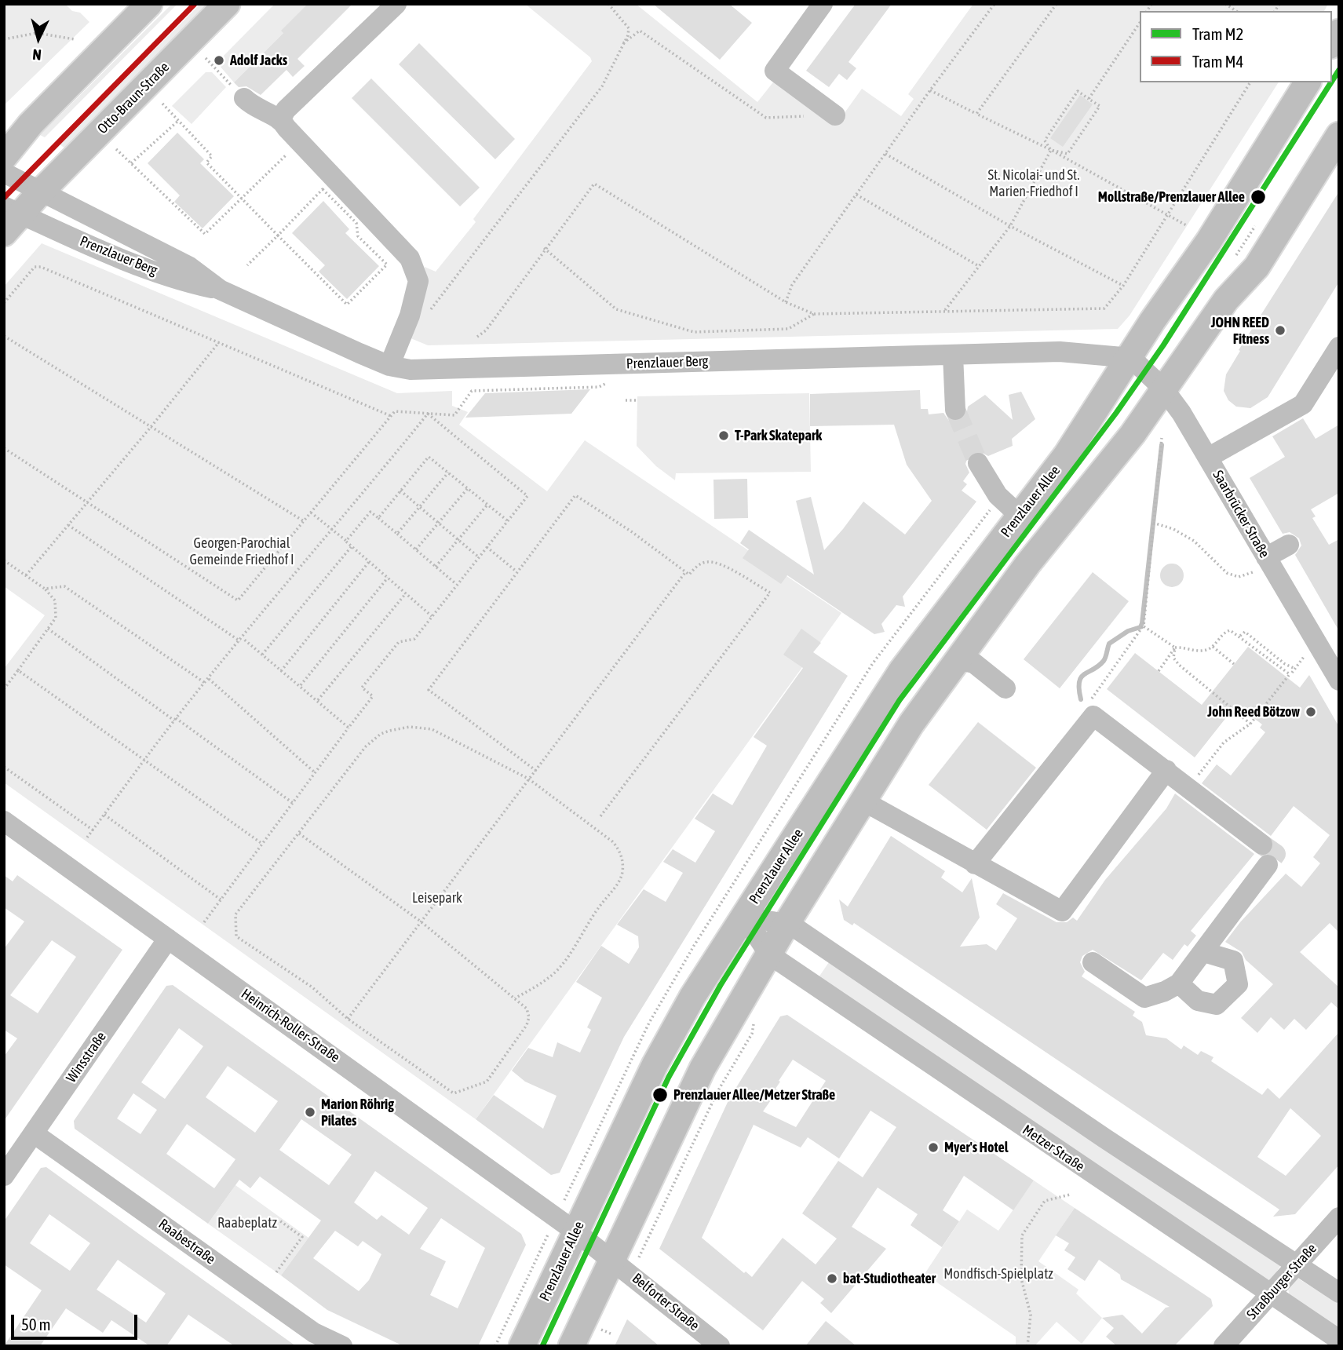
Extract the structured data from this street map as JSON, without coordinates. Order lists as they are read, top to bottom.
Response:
{
  "streets": {
    "main road": ["Otto-Braun-Straße", "Prenzlauer Allee"],
    "street": [
      "Prenzlauer Berg",
      "Saarbrücker Straße",
      "Heinrich-Roller-Straße",
      "Winsstraße",
      "Metzer Straße",
      "Raabestraße",
      "Straßburger Straße",
      "Belforter Straße"
    ]
  },
  "crossings": [
    ["Otto-Braun-Straße", "Prenzlauer Berg"],
    ["Prenzlauer Berg", "Prenzlauer Allee"],
    ["Prenzlauer Berg", "Saarbrücker Straße"],
    ["Prenzlauer Allee", "Saarbrücker Straße"],
    ["Prenzlauer Allee", "Heinrich-Roller-Straße"],
    ["Prenzlauer Allee", "Metzer Straße"],
    ["Heinrich-Roller-Straße", "Winsstraße"],
    ["Heinrich-Roller-Straße", "Belforter Straße"],
    ["Winsstraße", "Raabestraße"],
    ["Metzer Straße", "Straßburger Straße"]
  ],
  "parks": [
    "St. Nicolai- und St. Marien-Friedhof I",
    "Georgen-Parochial Gemeinde Friedhof I",
    "Leisepark",
    "Raabeplatz",
    "Mondfisch-Spielplatz"
  ],
  "places": [
    "Adolf Jacks",
    "Mollstraße/Prenzlauer Allee",
    "JOHN REED Fitness",
    "T-Park Skatepark",
    "John Reed Bötzow",
    "Prenzlauer Allee/Metzer Straße",
    "Marion Röhrig Pilates",
    "Myer's Hotel",
    "bat-Studiotheater"
  ],
  "lines": ["tram line M4", "tram line M2"],
  "legend": ["Tram M2", "Tram M4"],
  "scale_bar": "50 m",
  "north": "bottom"
}
